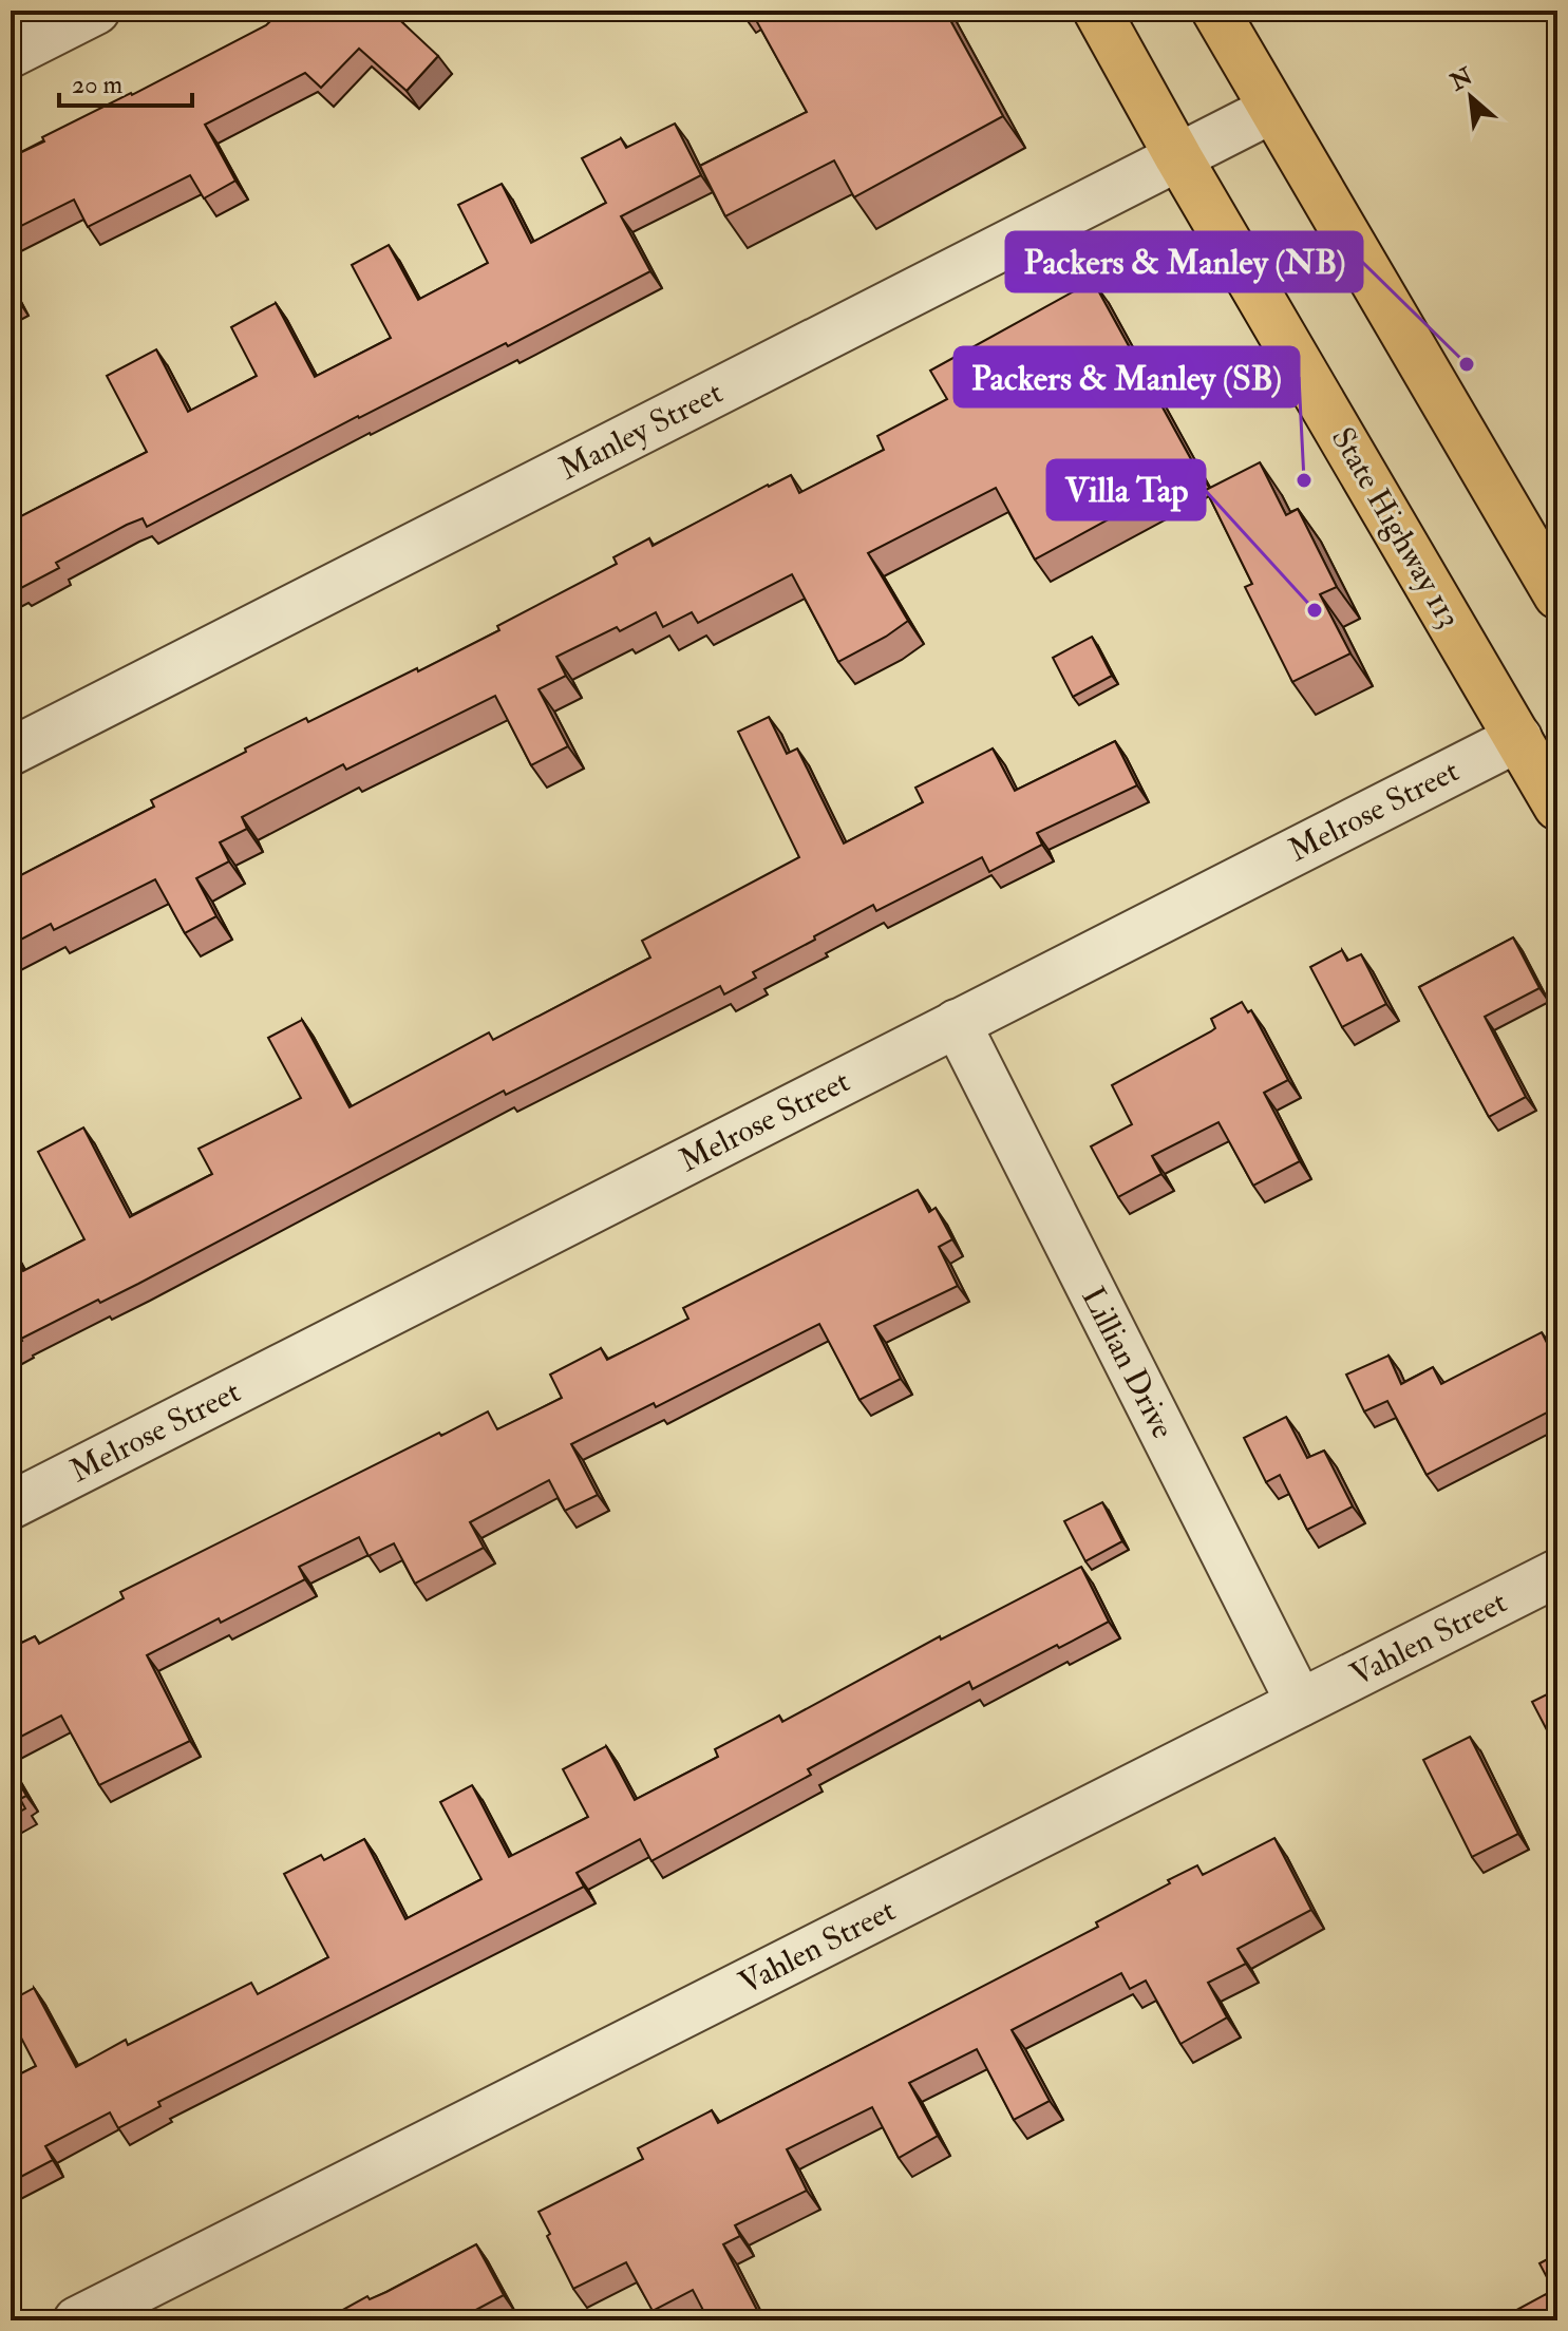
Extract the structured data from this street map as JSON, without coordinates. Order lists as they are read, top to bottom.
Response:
{
  "streets": {
    "main road": ["State Highway 113"],
    "street": [
      "Manley Street",
      "Melrose Street",
      "Lillian Drive",
      "Vahlen Street"
    ]
  },
  "crossings": [
    ["Manley Street", "State Highway 113"],
    ["State Highway 113", "Melrose Street"],
    ["Melrose Street", "Lillian Drive"],
    ["Lillian Drive", "Vahlen Street"]
  ],
  "places": ["Packers & Manley (NB)", "Packers & Manley (SB)", "Villa Tap"],
  "scale_bar": "20 m",
  "north": "top left"
}
